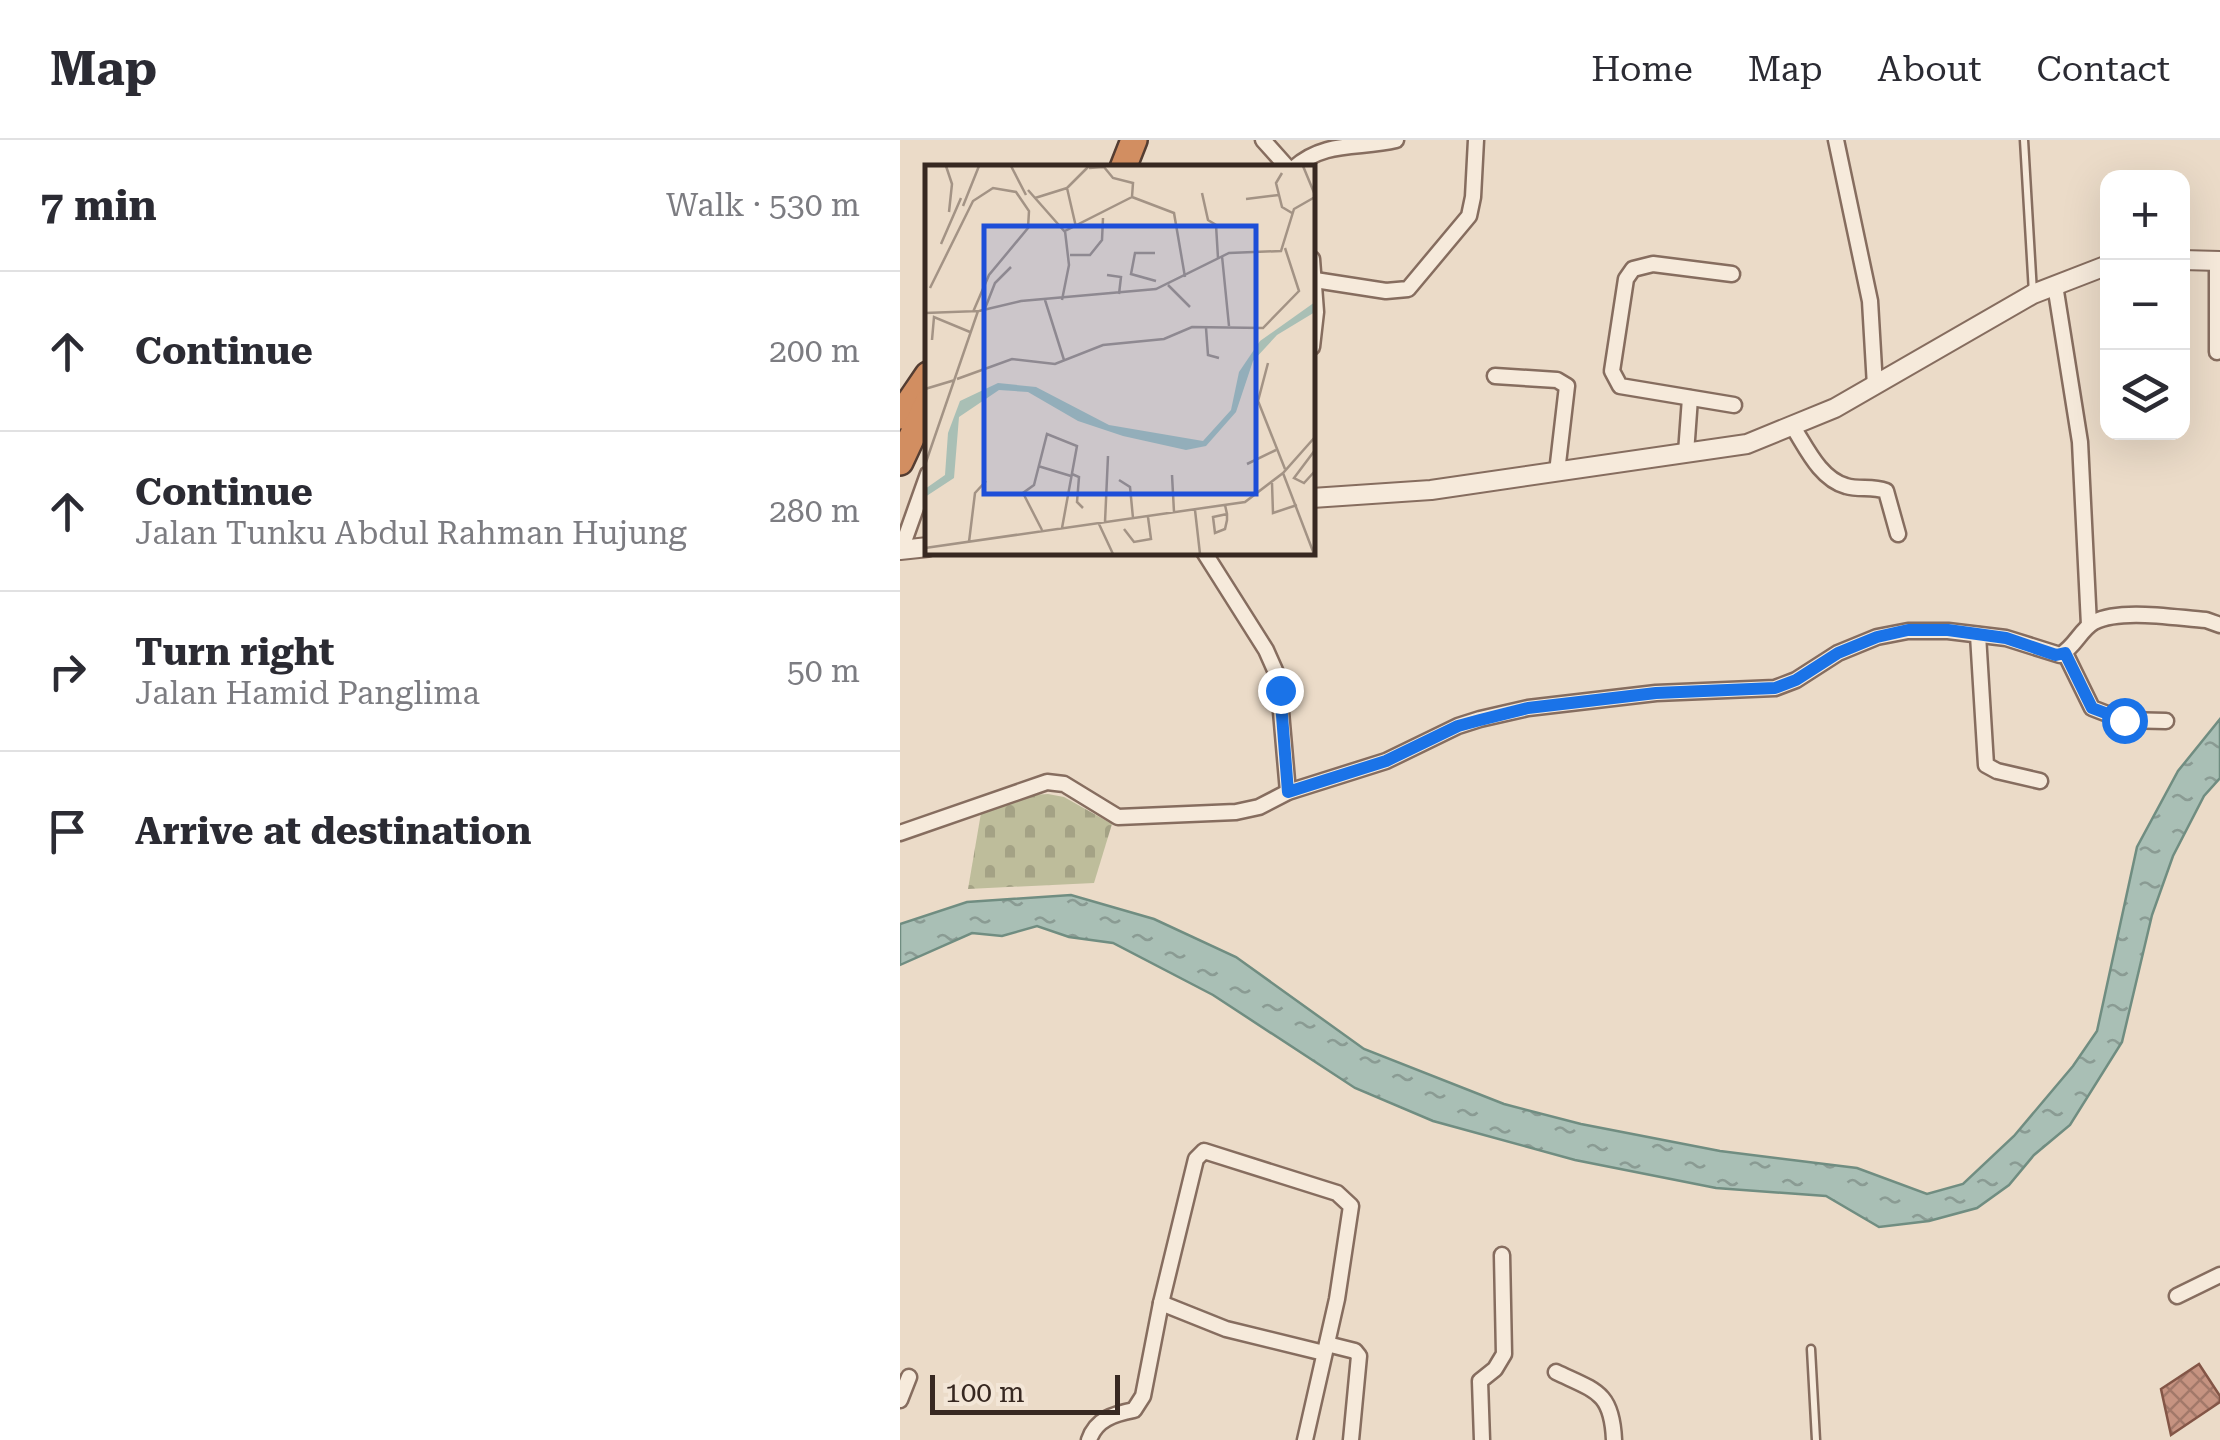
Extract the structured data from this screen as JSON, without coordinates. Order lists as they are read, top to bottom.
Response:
{
  "scale_bar": "100 m",
  "page": {
    "header": "Map",
    "nav": [
      "Home",
      "Map",
      "About",
      "Contact"
    ],
    "heading": ["7 min", "Walk · 530 m"],
    "map_buttons": ["+", "−"],
    "list": [
      ["Continue", "200 m"],
      ["Continue", "Jalan Tunku Abdul Rahman Hujung", "280 m"],
      ["Turn right", "Jalan Hamid Panglima", "50 m"],
      "Arrive at destination"
    ],
    "scale": "100 m"
  }
}
